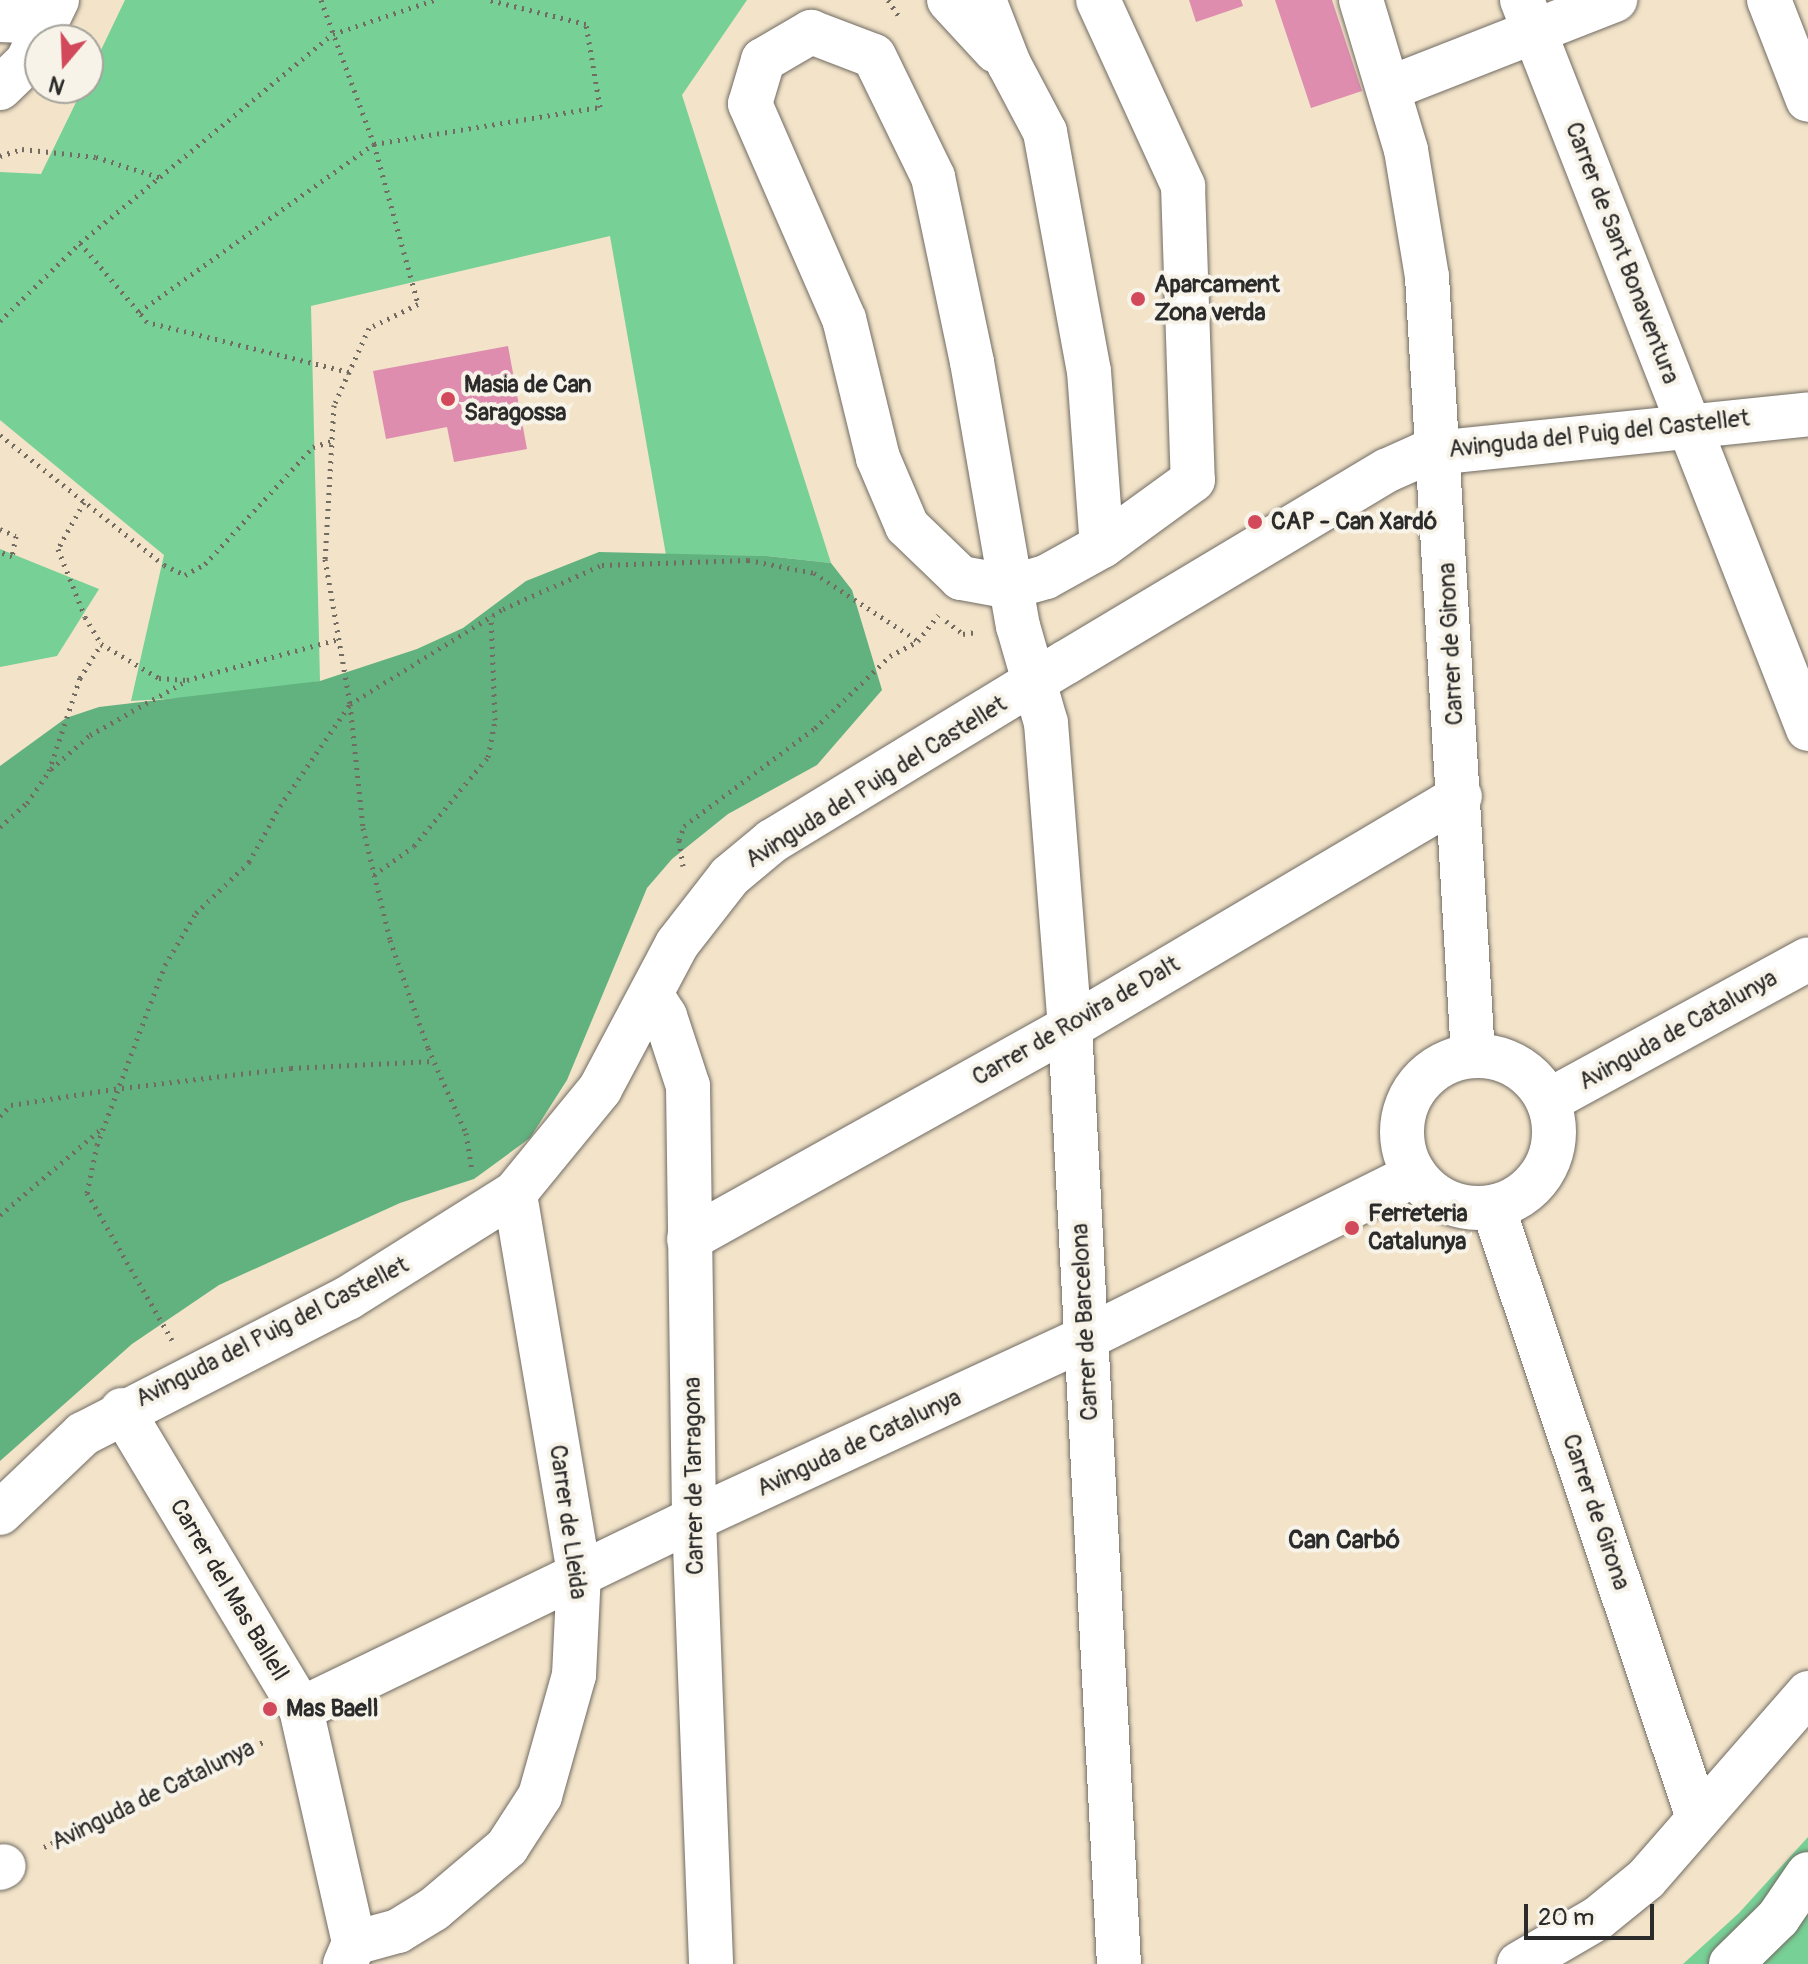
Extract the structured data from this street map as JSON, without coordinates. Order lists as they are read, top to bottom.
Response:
{
  "streets": {
    "street": [
      "Carrer de Sant Bonaventura",
      "Avinguda del Puig del Castellet",
      "Carrer de Girona",
      "Carrer de Rovira de Dalt",
      "Avinguda de Catalunya",
      "Carrer de Barcelona",
      "Carrer de Tarragona",
      "Carrer de Lleida",
      "Carrer del Mas Ballell"
    ]
  },
  "crossings": [
    ["Carrer de Sant Bonaventura", "Avinguda del Puig del Castellet"],
    ["Avinguda del Puig del Castellet", "Carrer de Girona"],
    ["Avinguda del Puig del Castellet", "Carrer de Barcelona"],
    ["Avinguda del Puig del Castellet", "Carrer de Tarragona"],
    ["Avinguda del Puig del Castellet", "Carrer de Lleida"],
    ["Avinguda del Puig del Castellet", "Carrer del Mas Ballell"],
    ["Carrer de Girona", "Carrer de Rovira de Dalt"],
    ["Carrer de Girona", "Avinguda de Catalunya"],
    ["Carrer de Rovira de Dalt", "Carrer de Barcelona"],
    ["Carrer de Rovira de Dalt", "Carrer de Tarragona"],
    ["Avinguda de Catalunya", "Carrer de Barcelona"],
    ["Avinguda de Catalunya", "Carrer de Tarragona"],
    ["Avinguda de Catalunya", "Carrer de Lleida"],
    ["Avinguda de Catalunya", "Carrer del Mas Ballell"],
    ["Carrer de Lleida", "Carrer del Mas Ballell"]
  ],
  "districts": ["Can Carbó"],
  "places": [
    "Aparcament Zona verda",
    "Masia de Can Saragossa",
    "CAP - Can Xardó",
    "Ferreteria Catalunya",
    "Mas Baell"
  ],
  "scale_bar": "20 m",
  "north": "bottom"
}
